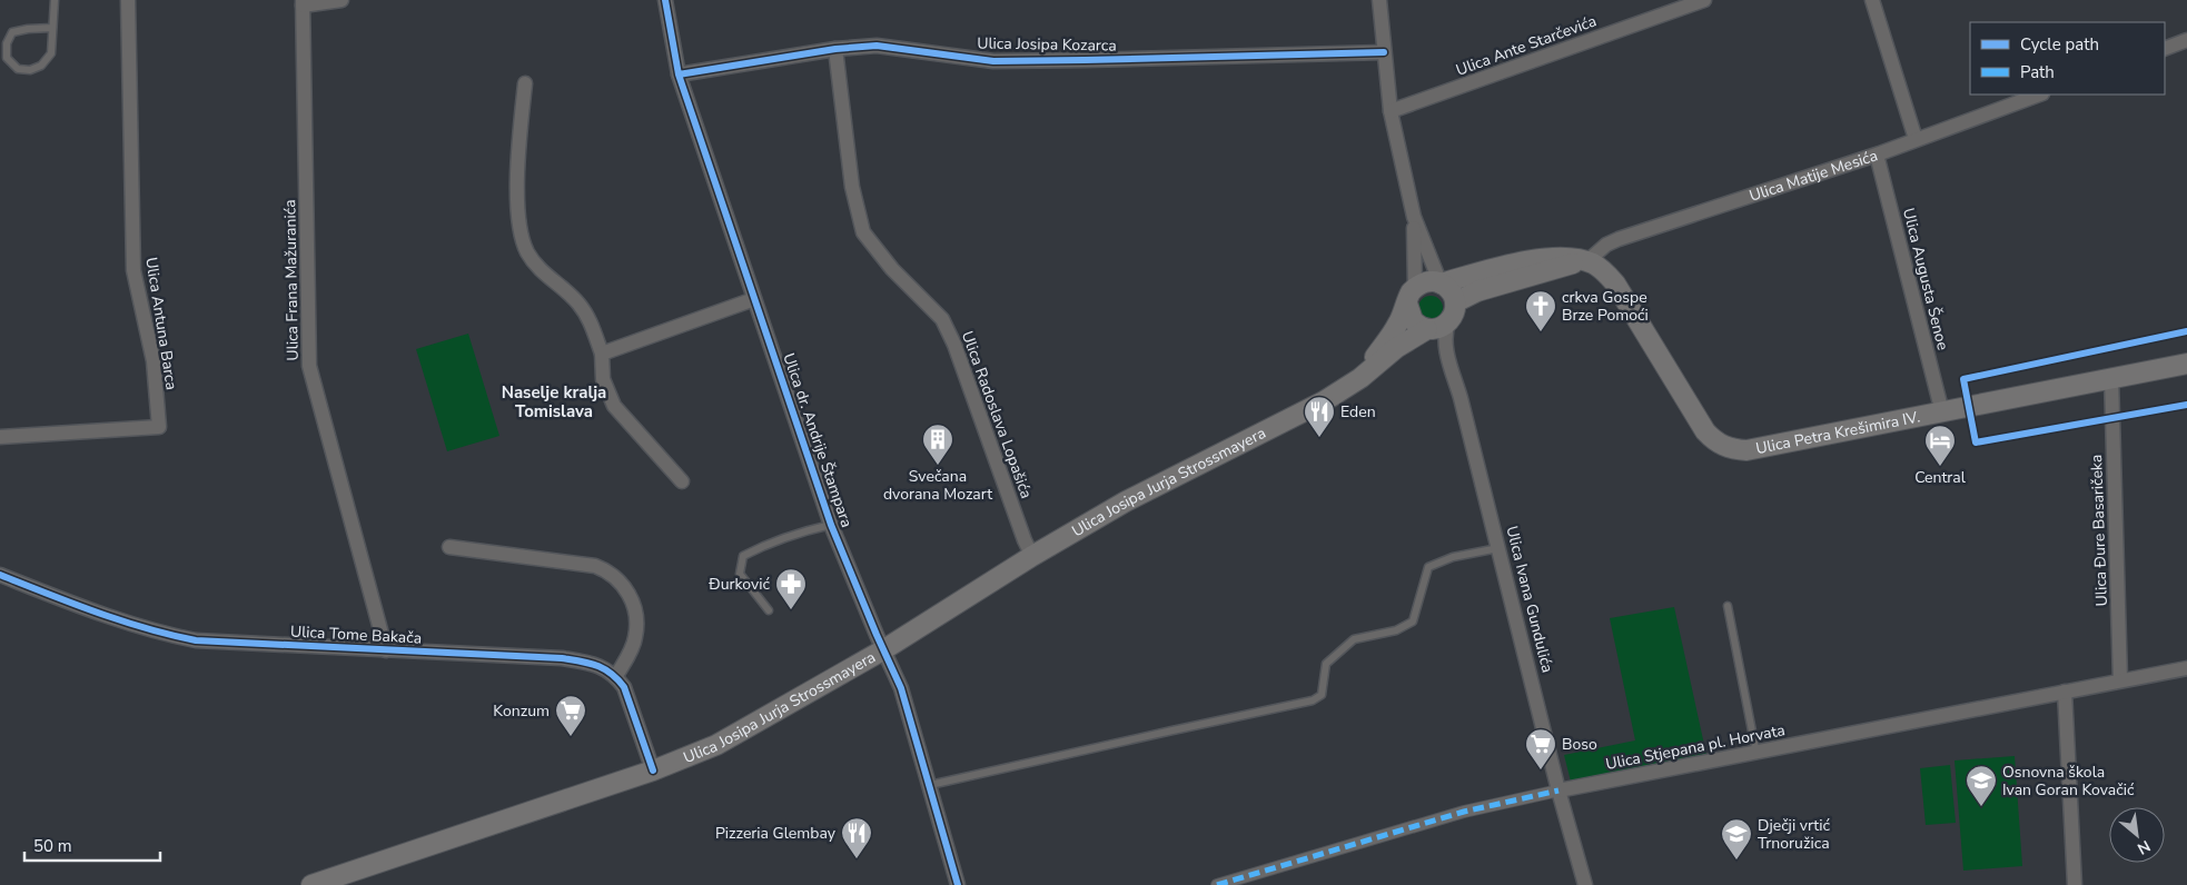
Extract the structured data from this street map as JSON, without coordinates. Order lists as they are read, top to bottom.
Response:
{
  "streets": {
    "main road": ["Ulica Matije Mesića", "Ulica Petra Krešimira IV.", "Ulica Josipa Jurja Strossmayera"],
    "street": [
      "Ulica Josipa Kozarca",
      "Ulica Ante Starčevića",
      "Ulica Augusta Šenoe",
      "Ulica Frana Mažuranića",
      "Ulica Antuna Barca",
      "Ulica Radoslava Lopašića",
      "Ulica dr. Andrije Štampara",
      "Ulica Đure Basaričeka",
      "Ulica Ivana Gundulića",
      "Ulica Tome Bakača",
      "Ulica Stjepana pl. Horvata"
    ]
  },
  "crossings": [
    ["Ulica Josipa Kozarca", "Ulica Radoslava Lopašića"],
    ["Ulica Josipa Kozarca", "Ulica dr. Andrije Štampara"],
    ["Ulica Matije Mesića", "Ulica Augusta Šenoe"],
    ["Ulica Matije Mesića", "Ulica Petra Krešimira IV."],
    ["Ulica Matije Mesića", "Ulica Josipa Jurja Strossmayera"],
    ["Ulica Matije Mesića", "Ulica Ivana Gundulića"],
    ["Ulica Augusta Šenoe", "Ulica Petra Krešimira IV."],
    ["Ulica Frana Mažuranića", "Ulica Tome Bakača"],
    ["Ulica Radoslava Lopašića", "Ulica Josipa Jurja Strossmayera"],
    ["Ulica Petra Krešimira IV.", "Ulica Đure Basaričeka"],
    ["Ulica dr. Andrije Štampara", "Ulica Josipa Jurja Strossmayera"],
    ["Ulica Josipa Jurja Strossmayera", "Ulica Ivana Gundulića"],
    ["Ulica Đure Basaričeka", "Ulica Stjepana pl. Horvata"],
    ["Ulica Ivana Gundulića", "Ulica Stjepana pl. Horvata"]
  ],
  "districts": ["Naselje kralja Tomislava"],
  "places": {
    "church": ["crkva Gospe Brze Pomoći"],
    "restaurant": ["Eden", "Pizzeria Glembay"],
    "building": ["Svečana dvorana Mozart"],
    "hotel": ["Central"],
    "pharmacy": ["Đurković"],
    "supermarket": ["Konzum", "Boso"],
    "school or university": ["Osnovna škola Ivan Goran Kovačić", "Dječji vrtić Trnoružica"]
  },
  "legend": ["Cycle path", "Path"],
  "scale_bar": "50 m",
  "north": "bottom right"
}
